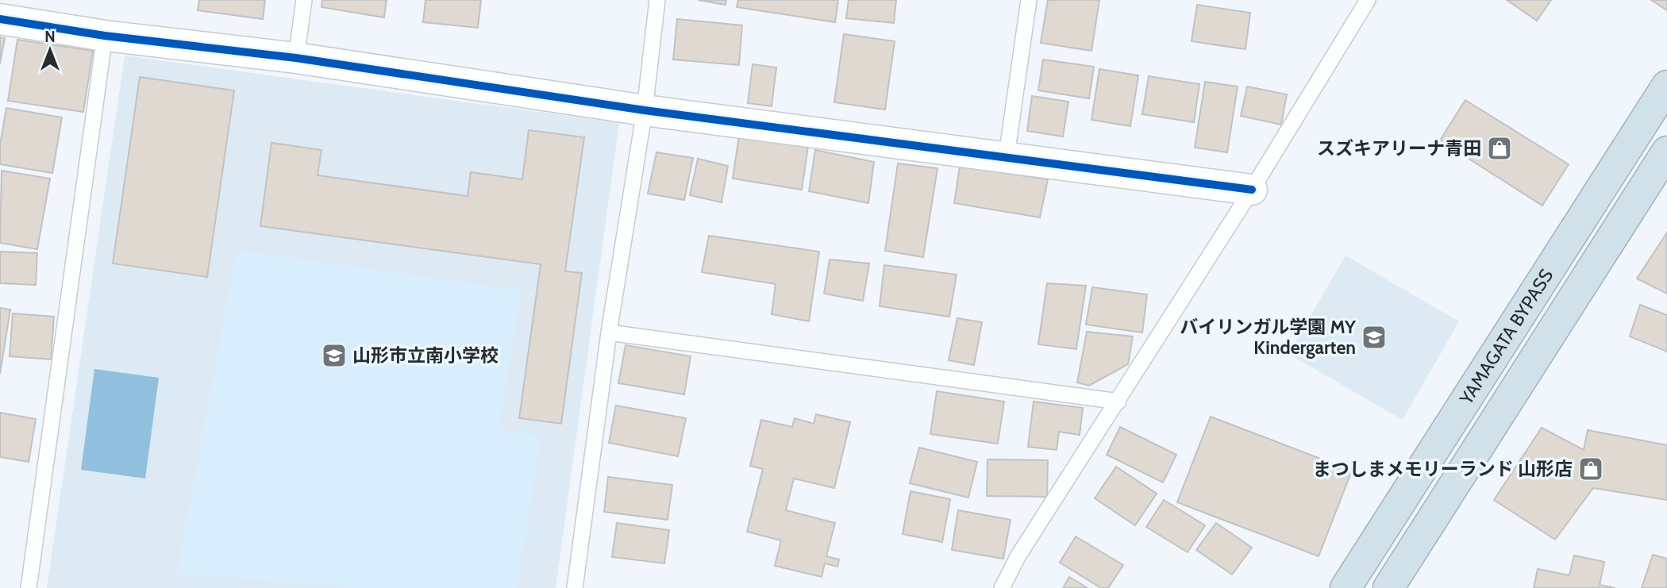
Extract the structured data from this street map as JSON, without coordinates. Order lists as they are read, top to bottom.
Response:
{
  "streets": {
    "highway": ["YAMAGATA BYPASS"]
  },
  "places": {
    "shop": ["スズキアリーナ青田", "まつしまメモリーランド 山形店"],
    "school or university": ["バイリンガル学園 MY Kindergarten", "山形市立南小学校"]
  },
  "north": "top"
}
